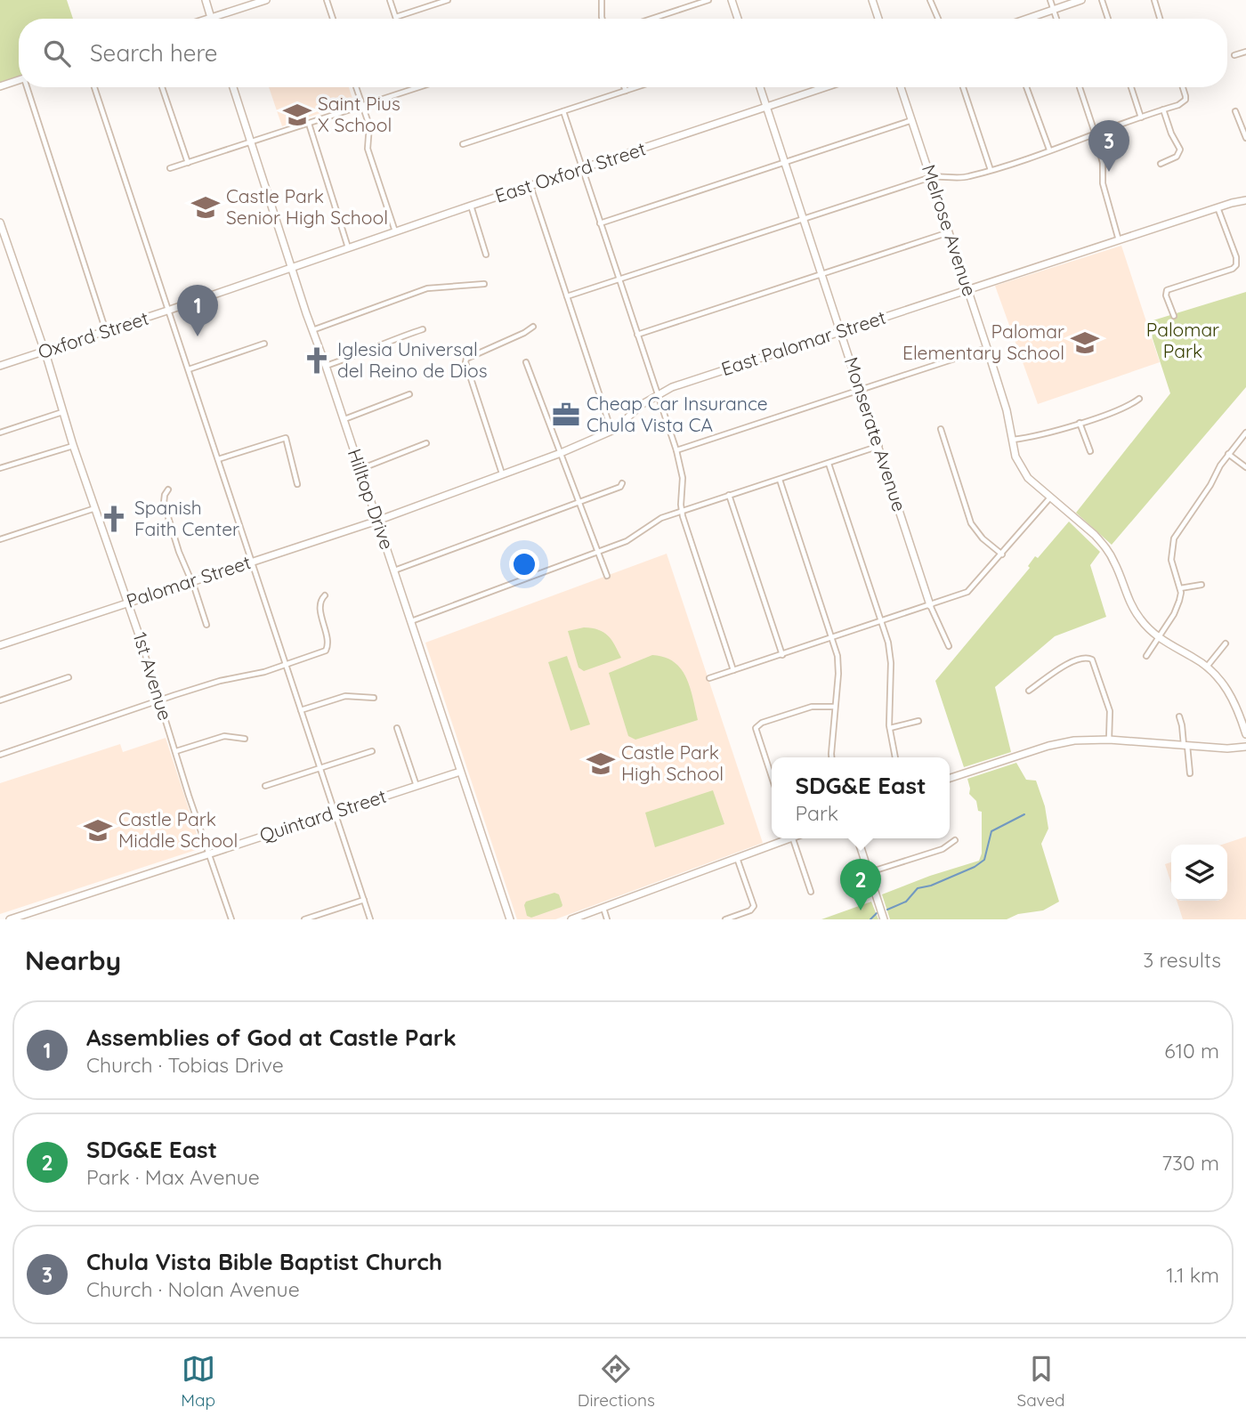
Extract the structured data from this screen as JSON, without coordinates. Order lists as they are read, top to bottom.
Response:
{
  "streets": {
    "street": [
      "East Oxford Street",
      "Melrose Avenue",
      "Oxford Street",
      "East Palomar Street",
      "Monserate Avenue",
      "Hilltop Drive",
      "Palomar Street",
      "1st Avenue",
      "Quintard Street"
    ]
  },
  "crossings": [
    ["East Oxford Street", "Oxford Street"],
    ["East Oxford Street", "Monserate Avenue"],
    ["East Oxford Street", "Hilltop Drive"],
    ["Melrose Avenue", "East Palomar Street"],
    ["Oxford Street", "Hilltop Drive"],
    ["Oxford Street", "1st Avenue"],
    ["East Palomar Street", "Monserate Avenue"],
    ["East Palomar Street", "Hilltop Drive"],
    ["East Palomar Street", "Palomar Street"],
    ["Hilltop Drive", "Palomar Street"],
    ["Hilltop Drive", "Quintard Street"],
    ["Palomar Street", "1st Avenue"],
    ["1st Avenue", "Quintard Street"]
  ],
  "parks": ["Palomar Park"],
  "places": {
    "school or university": [
      "Saint Pius X School",
      "Castle Park Senior High School",
      "Palomar Elementary School",
      "Castle Park High School",
      "Castle Park Middle School"
    ],
    "church": ["Iglesia Universal del Reino de Dios", "Spanish Faith Center"],
    "office": ["Cheap Car Insurance Chula Vista CA"]
  },
  "page": {
    "search": "Search here",
    "pins": ["3", "1", "2"],
    "popup": ["SDG&E East", "Park"],
    "heading": ["Nearby", "3 results"],
    "list": [
      {
        "mark": "1",
        "name": "Assemblies of God at Castle Park",
        "note": "Church · Tobias Drive",
        "value": "610 m"
      },
      {
        "mark": "2",
        "name": "SDG&E East",
        "note": "Park · Max Avenue",
        "value": "730 m"
      },
      {
        "mark": "3",
        "name": "Chula Vista Bible Baptist Church",
        "note": "Church · Nolan Avenue",
        "value": "1.1 km"
      }
    ],
    "nav": ["Map", "Directions", "Saved"]
  }
}
